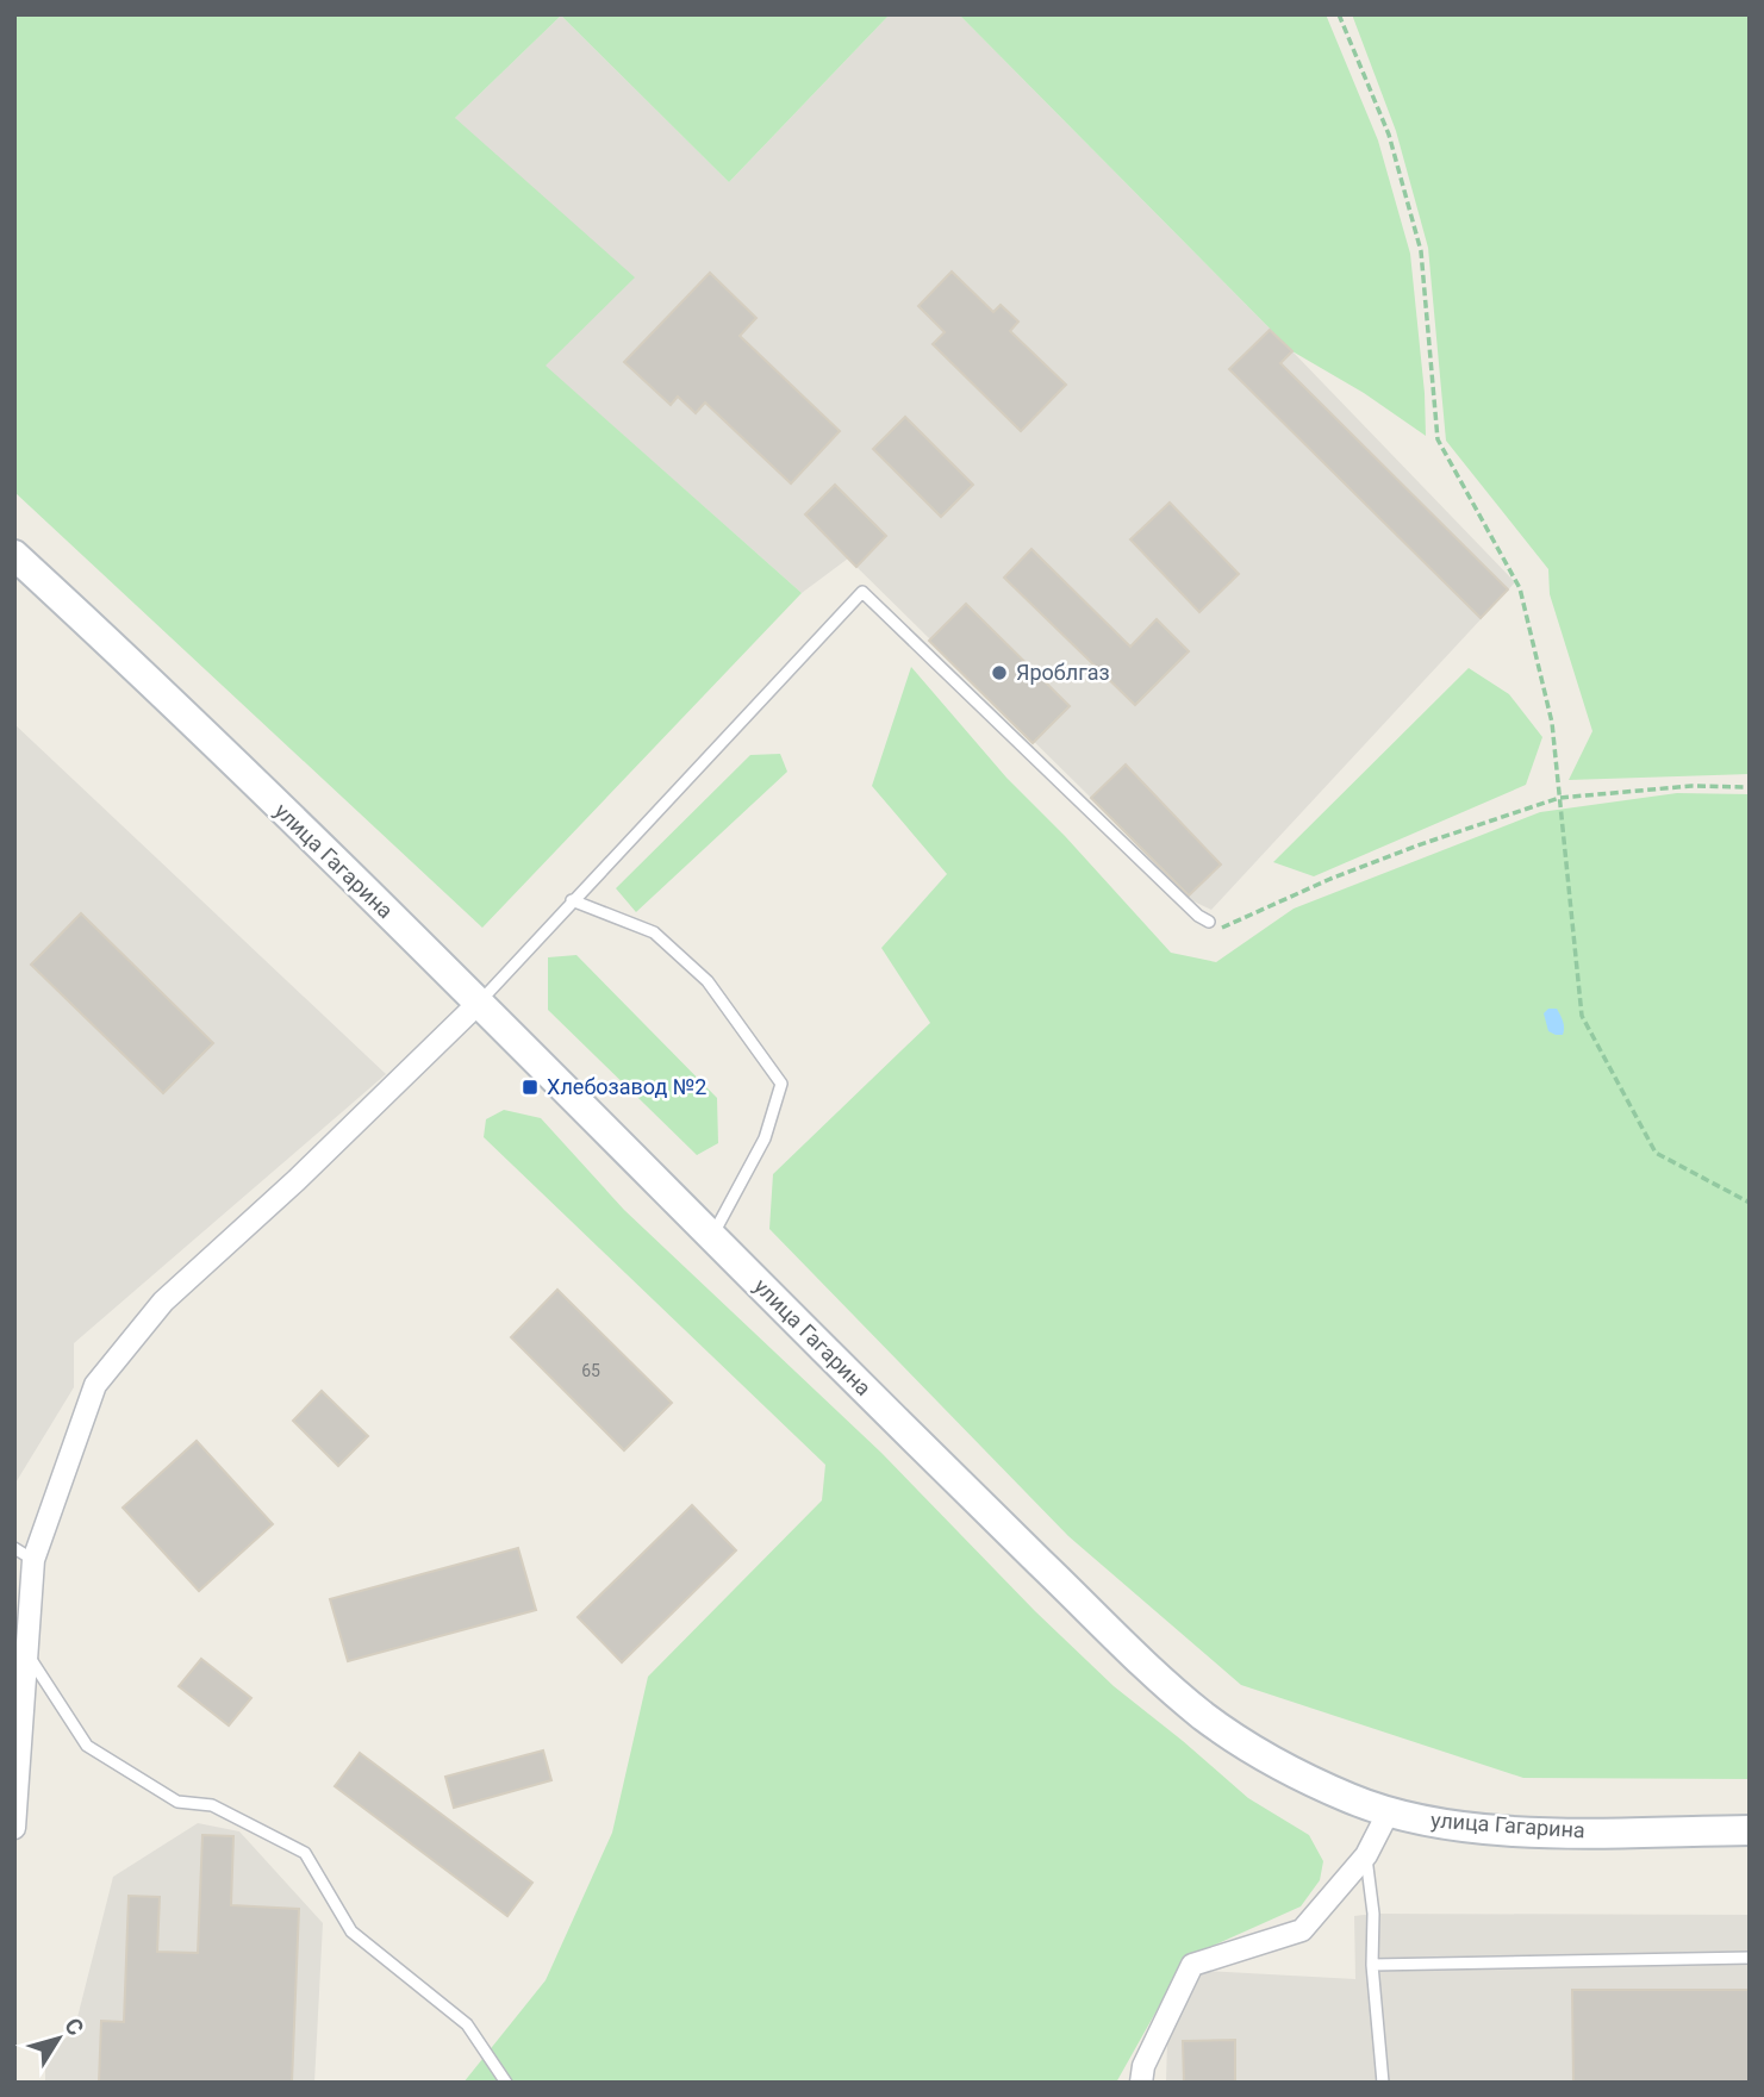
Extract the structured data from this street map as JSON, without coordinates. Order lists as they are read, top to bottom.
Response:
{
  "streets": {
    "main road": ["улица Гагарина"]
  },
  "places": {
    "other": ["Яроблгаз"],
    "transit": ["Хлебозавод №2"]
  },
  "house_numbers": ["65"],
  "north": "top right"
}
